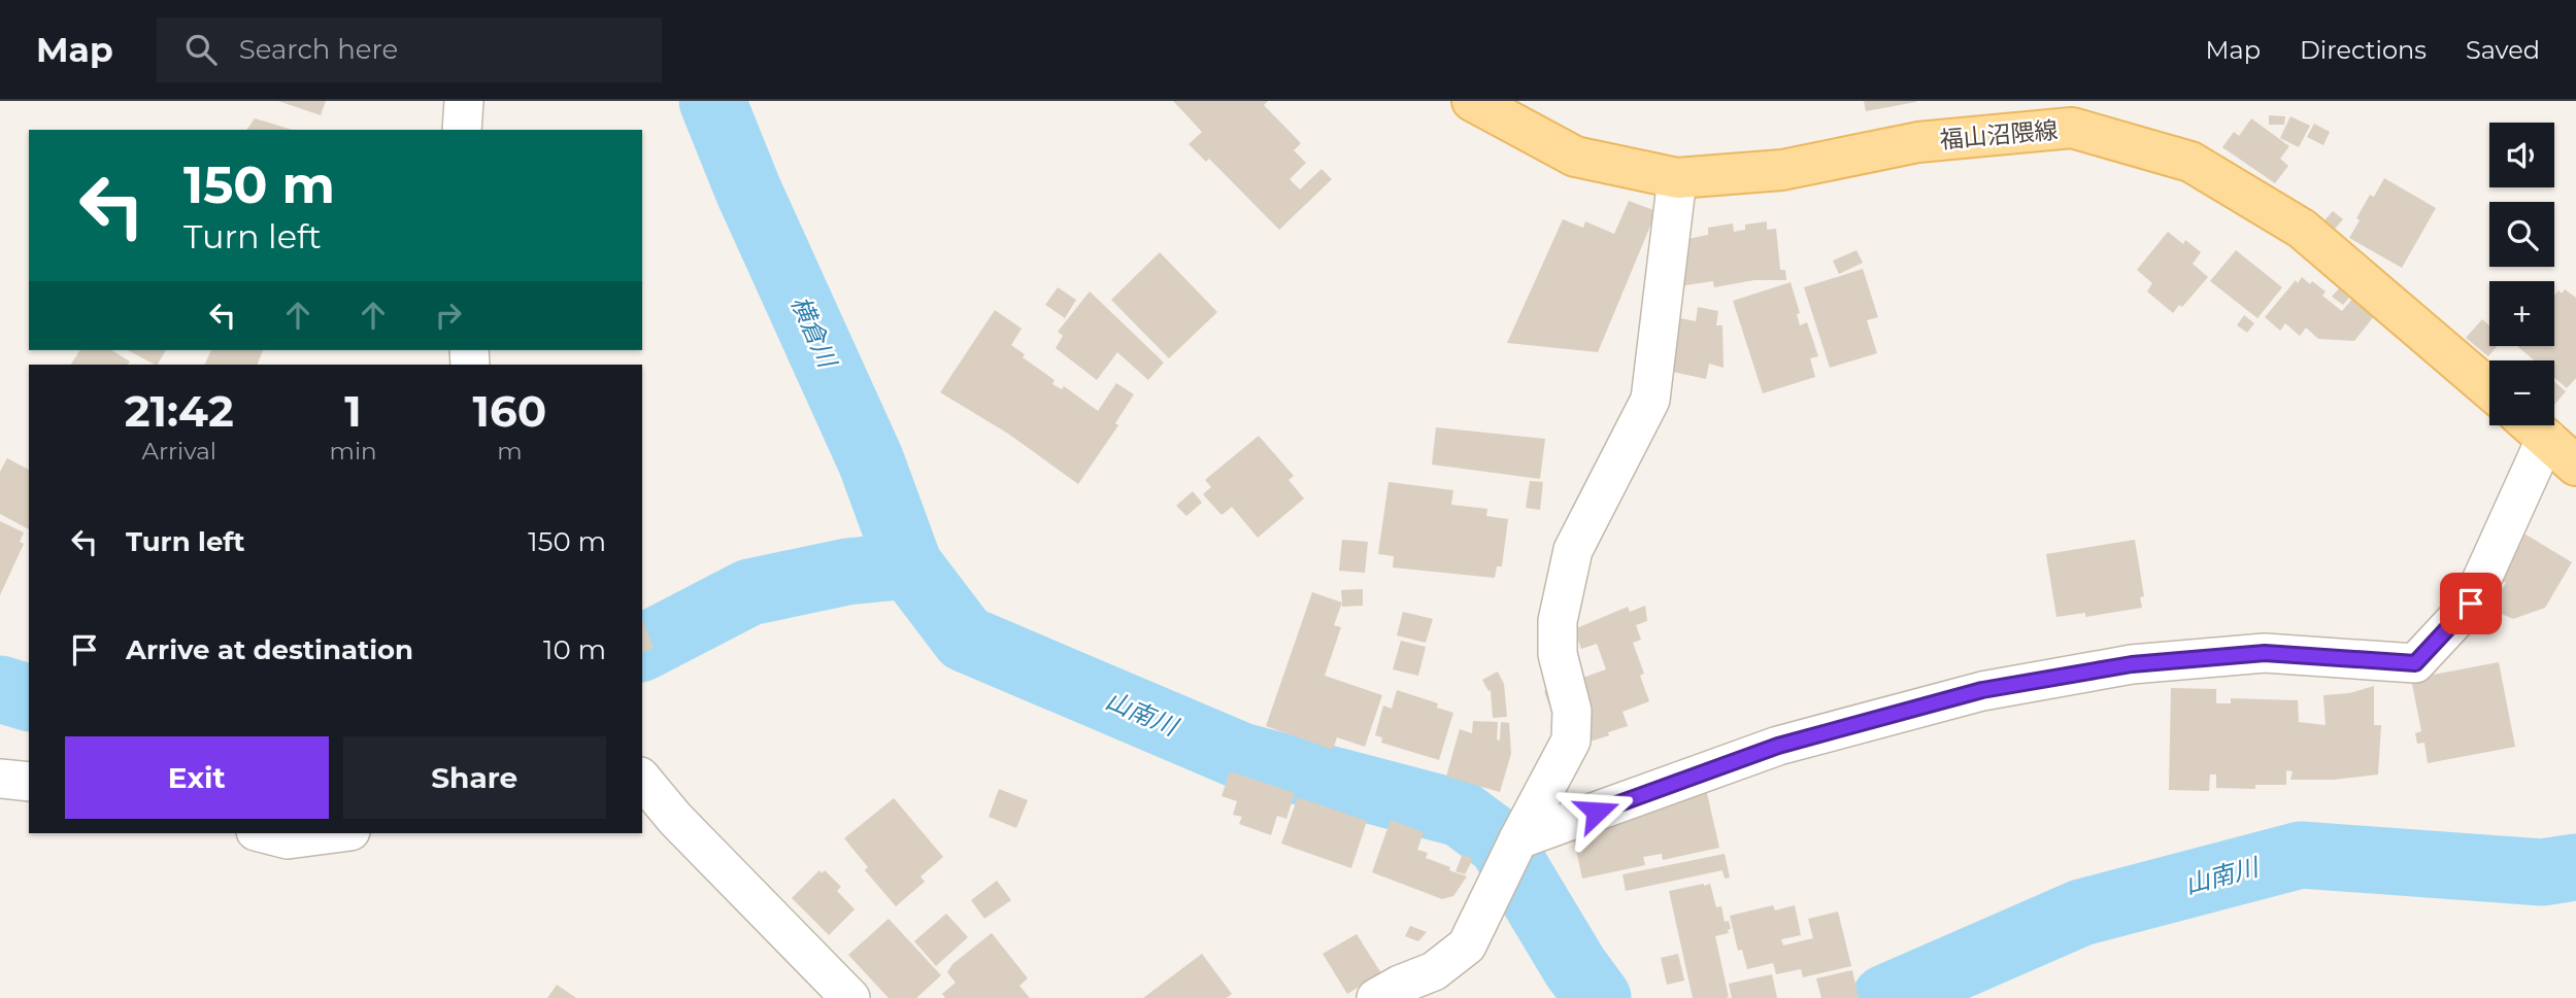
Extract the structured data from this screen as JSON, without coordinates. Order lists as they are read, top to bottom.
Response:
{
  "streets": {
    "main road": ["福山沼隈線"]
  },
  "water": ["横倉川", "山南川"],
  "page": {
    "header": "Map",
    "search": "Search here",
    "nav": ["Map", "Directions", "Saved"],
    "map_buttons": ["+", "−"],
    "turn": ["150 m", "Turn left"],
    "eta": [
      "21:42",
      "Arrival",
      "1",
      "min",
      "160",
      "m"
    ],
    "list": [
      {
        "name": "Turn left",
        "value": "150 m"
      },
      {
        "name": "Arrive at destination",
        "value": "10 m"
      }
    ],
    "buttons": ["Exit", "Share"]
  }
}
